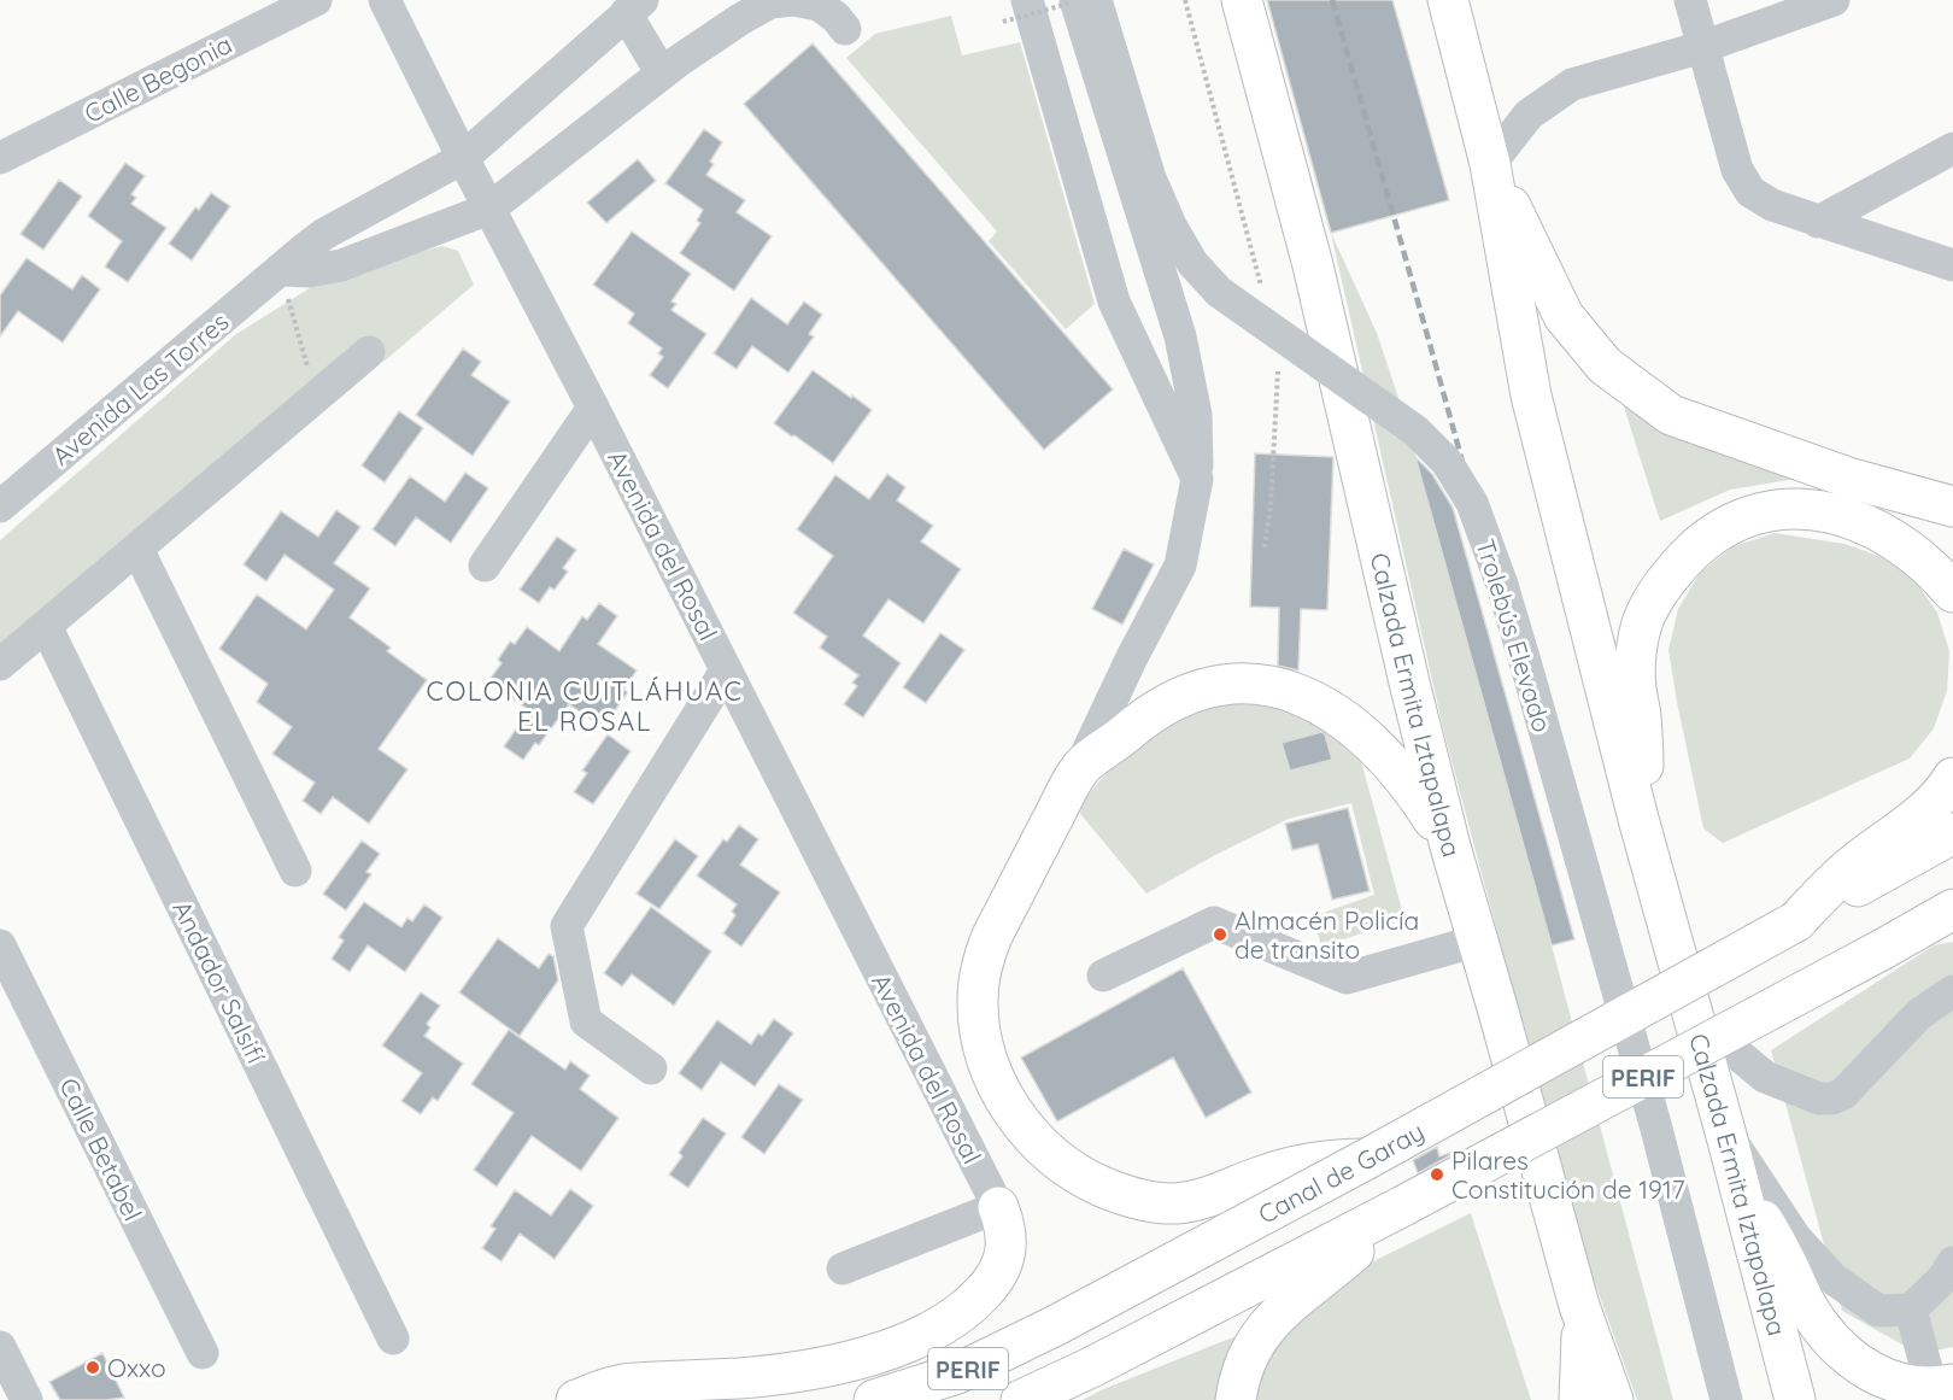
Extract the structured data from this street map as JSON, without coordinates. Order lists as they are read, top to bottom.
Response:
{
  "streets": {
    "main road": ["Calzada Ermita Iztapalapa", "PERIF", "Canal de Garay"],
    "street": [
      "Calle Begonia",
      "Avenida Las Torres",
      "Avenida del Rosal",
      "Trolebús Elevado",
      "Andador Salsifí",
      "Calle Betabel"
    ]
  },
  "crossings": [
    ["Avenida Las Torres", "Avenida del Rosal"],
    ["PERIF", "Canal de Garay"]
  ],
  "districts": ["COLONIA CUITLÁHUAC EL ROSAL"],
  "places": ["Almacén Policía de transito", "Pilares Constitución de 1917", "Oxxo"]
}
